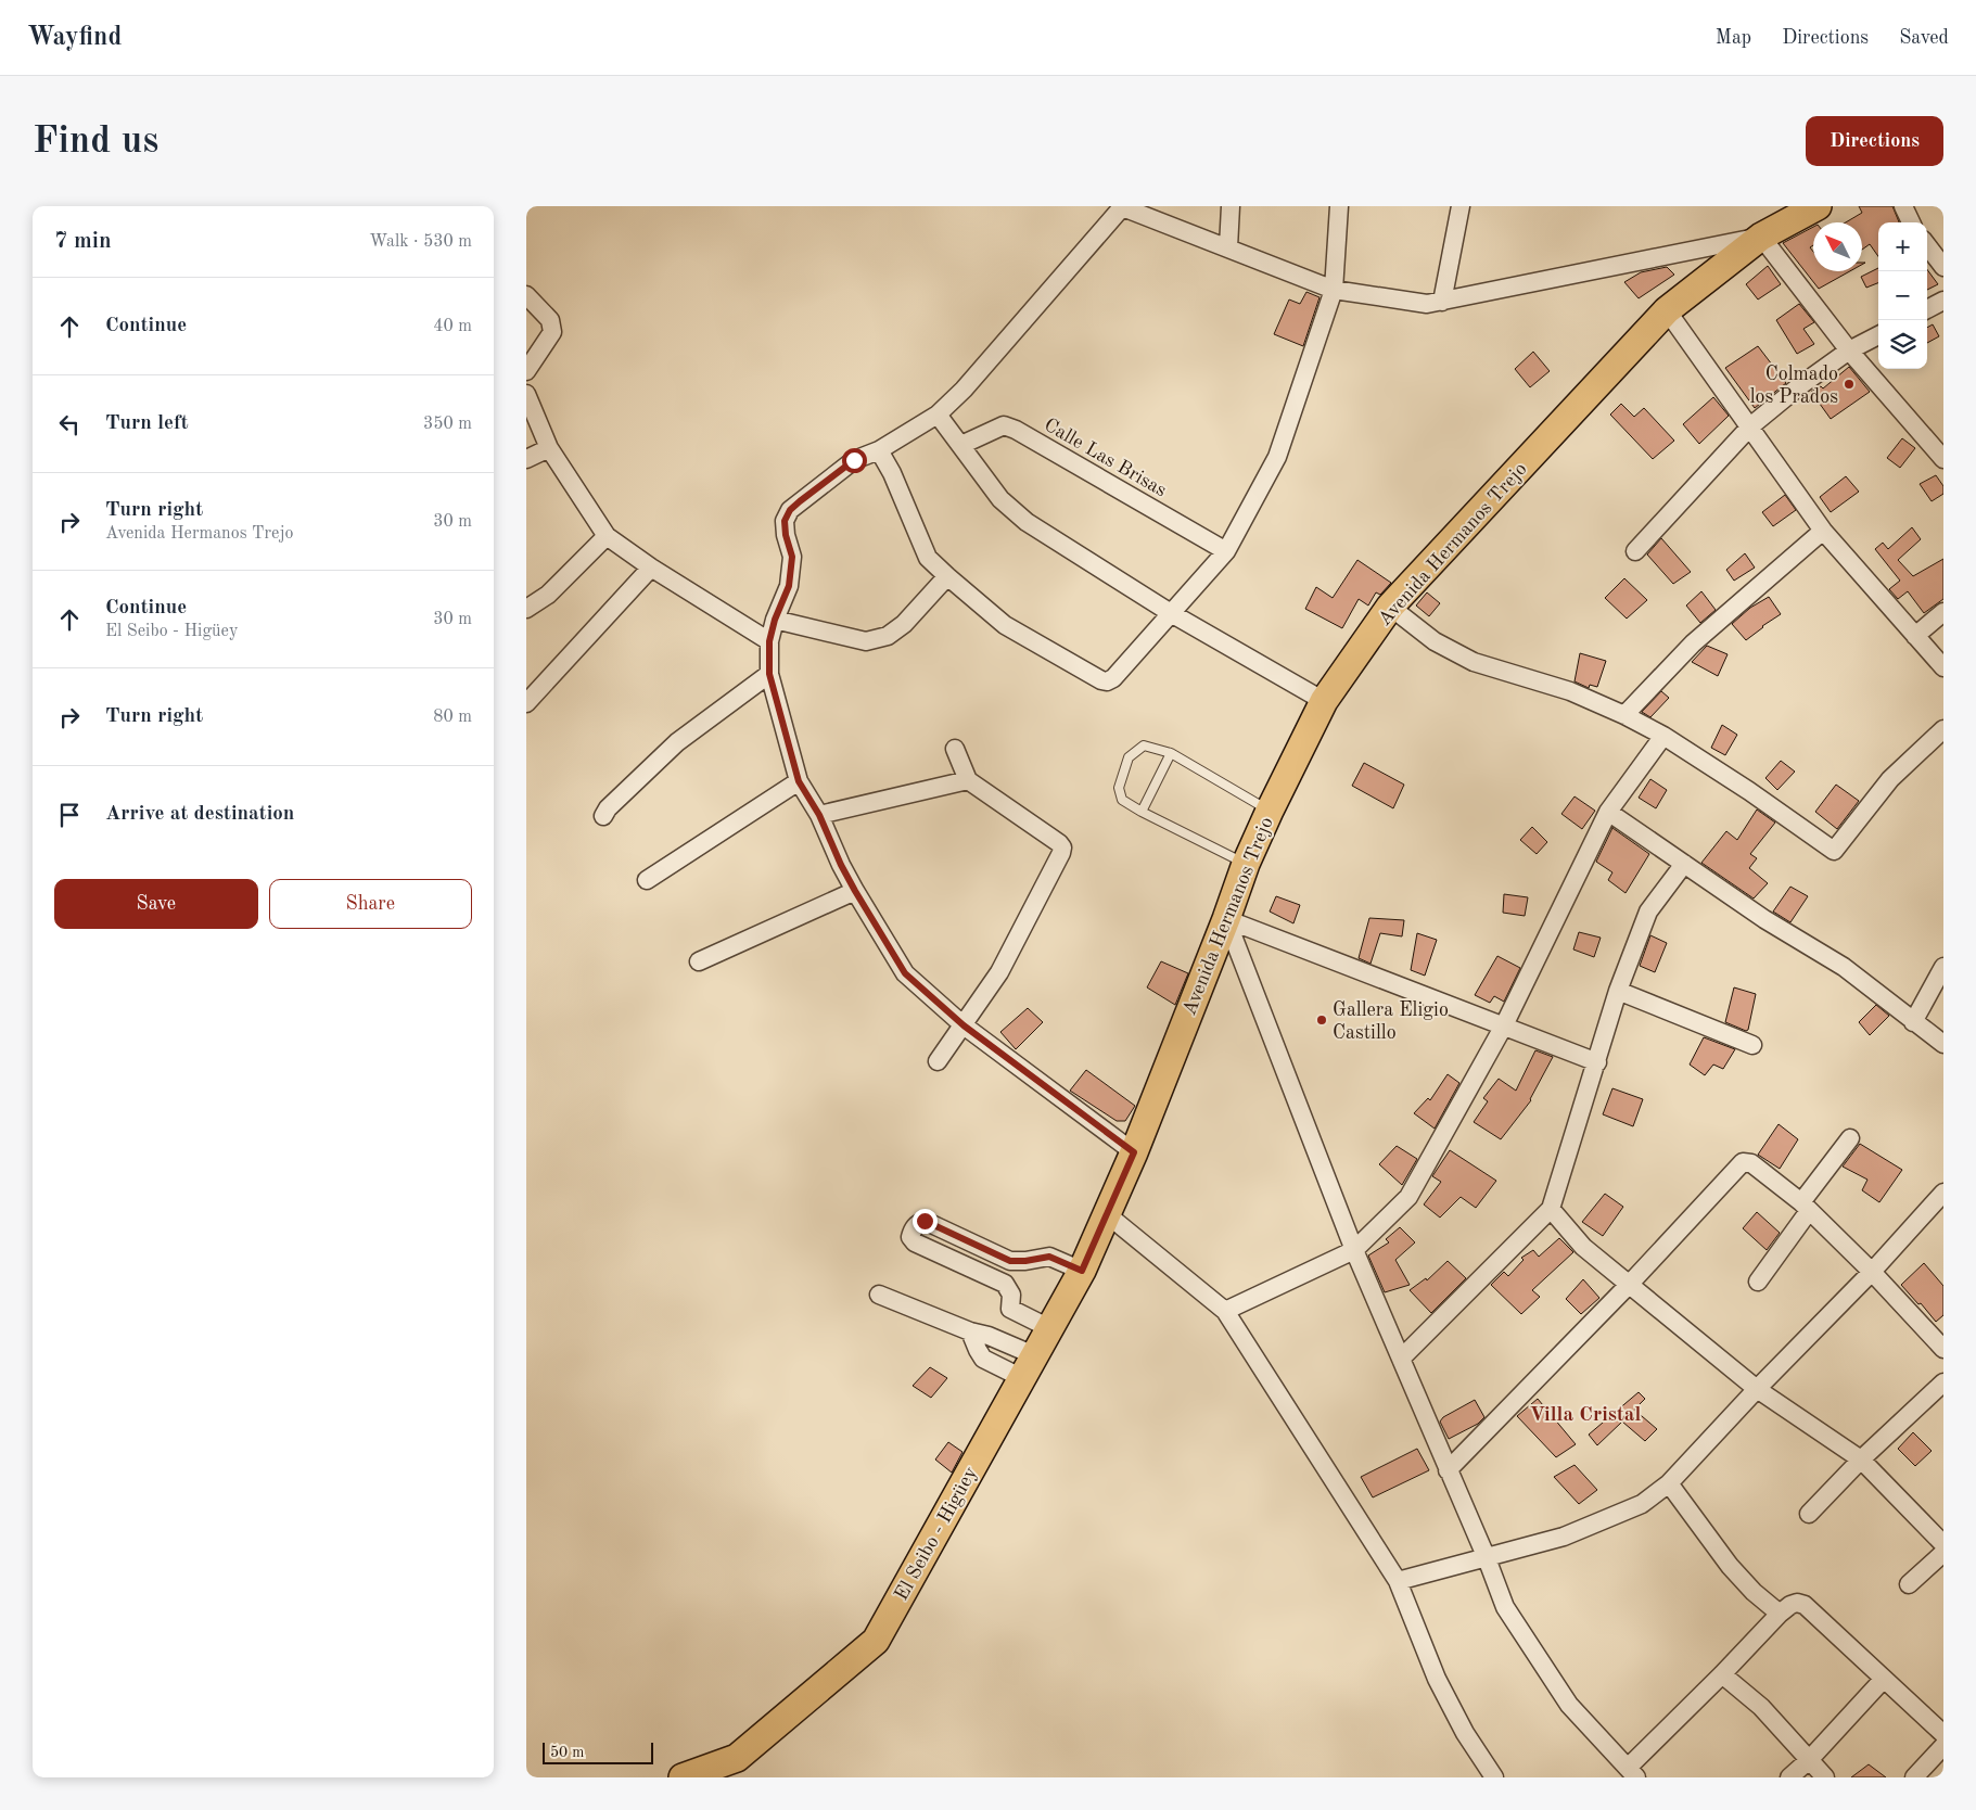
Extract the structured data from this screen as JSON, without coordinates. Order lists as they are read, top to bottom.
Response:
{
  "streets": {
    "main road": ["Avenida Hermanos Trejo", "El Seibo - Higüey"],
    "street": ["Calle Las Brisas"]
  },
  "crossings": [
    ["Avenida Hermanos Trejo", "El Seibo - Higüey"]
  ],
  "districts": ["Villa Cristal"],
  "places": ["Colmado los Prados", "Gallera Eligio Castillo"],
  "scale_bar": "50 m",
  "north": "top left",
  "page": {
    "header": "Wayfind",
    "nav": ["Map", "Directions", "Saved"],
    "buttons": [
      "Directions",
      ["Save", "Share"]
    ],
    "title": "Find us",
    "heading": ["7 min", "Walk · 530 m"],
    "map_buttons": ["+", "−"],
    "list": [
      ["Continue", "40 m"],
      ["Turn left", "350 m"],
      ["Turn right", "Avenida Hermanos Trejo", "30 m"],
      ["Continue", "El Seibo - Higüey", "30 m"],
      ["Turn right", "80 m"],
      "Arrive at destination"
    ],
    "scale": "50 m"
  }
}
